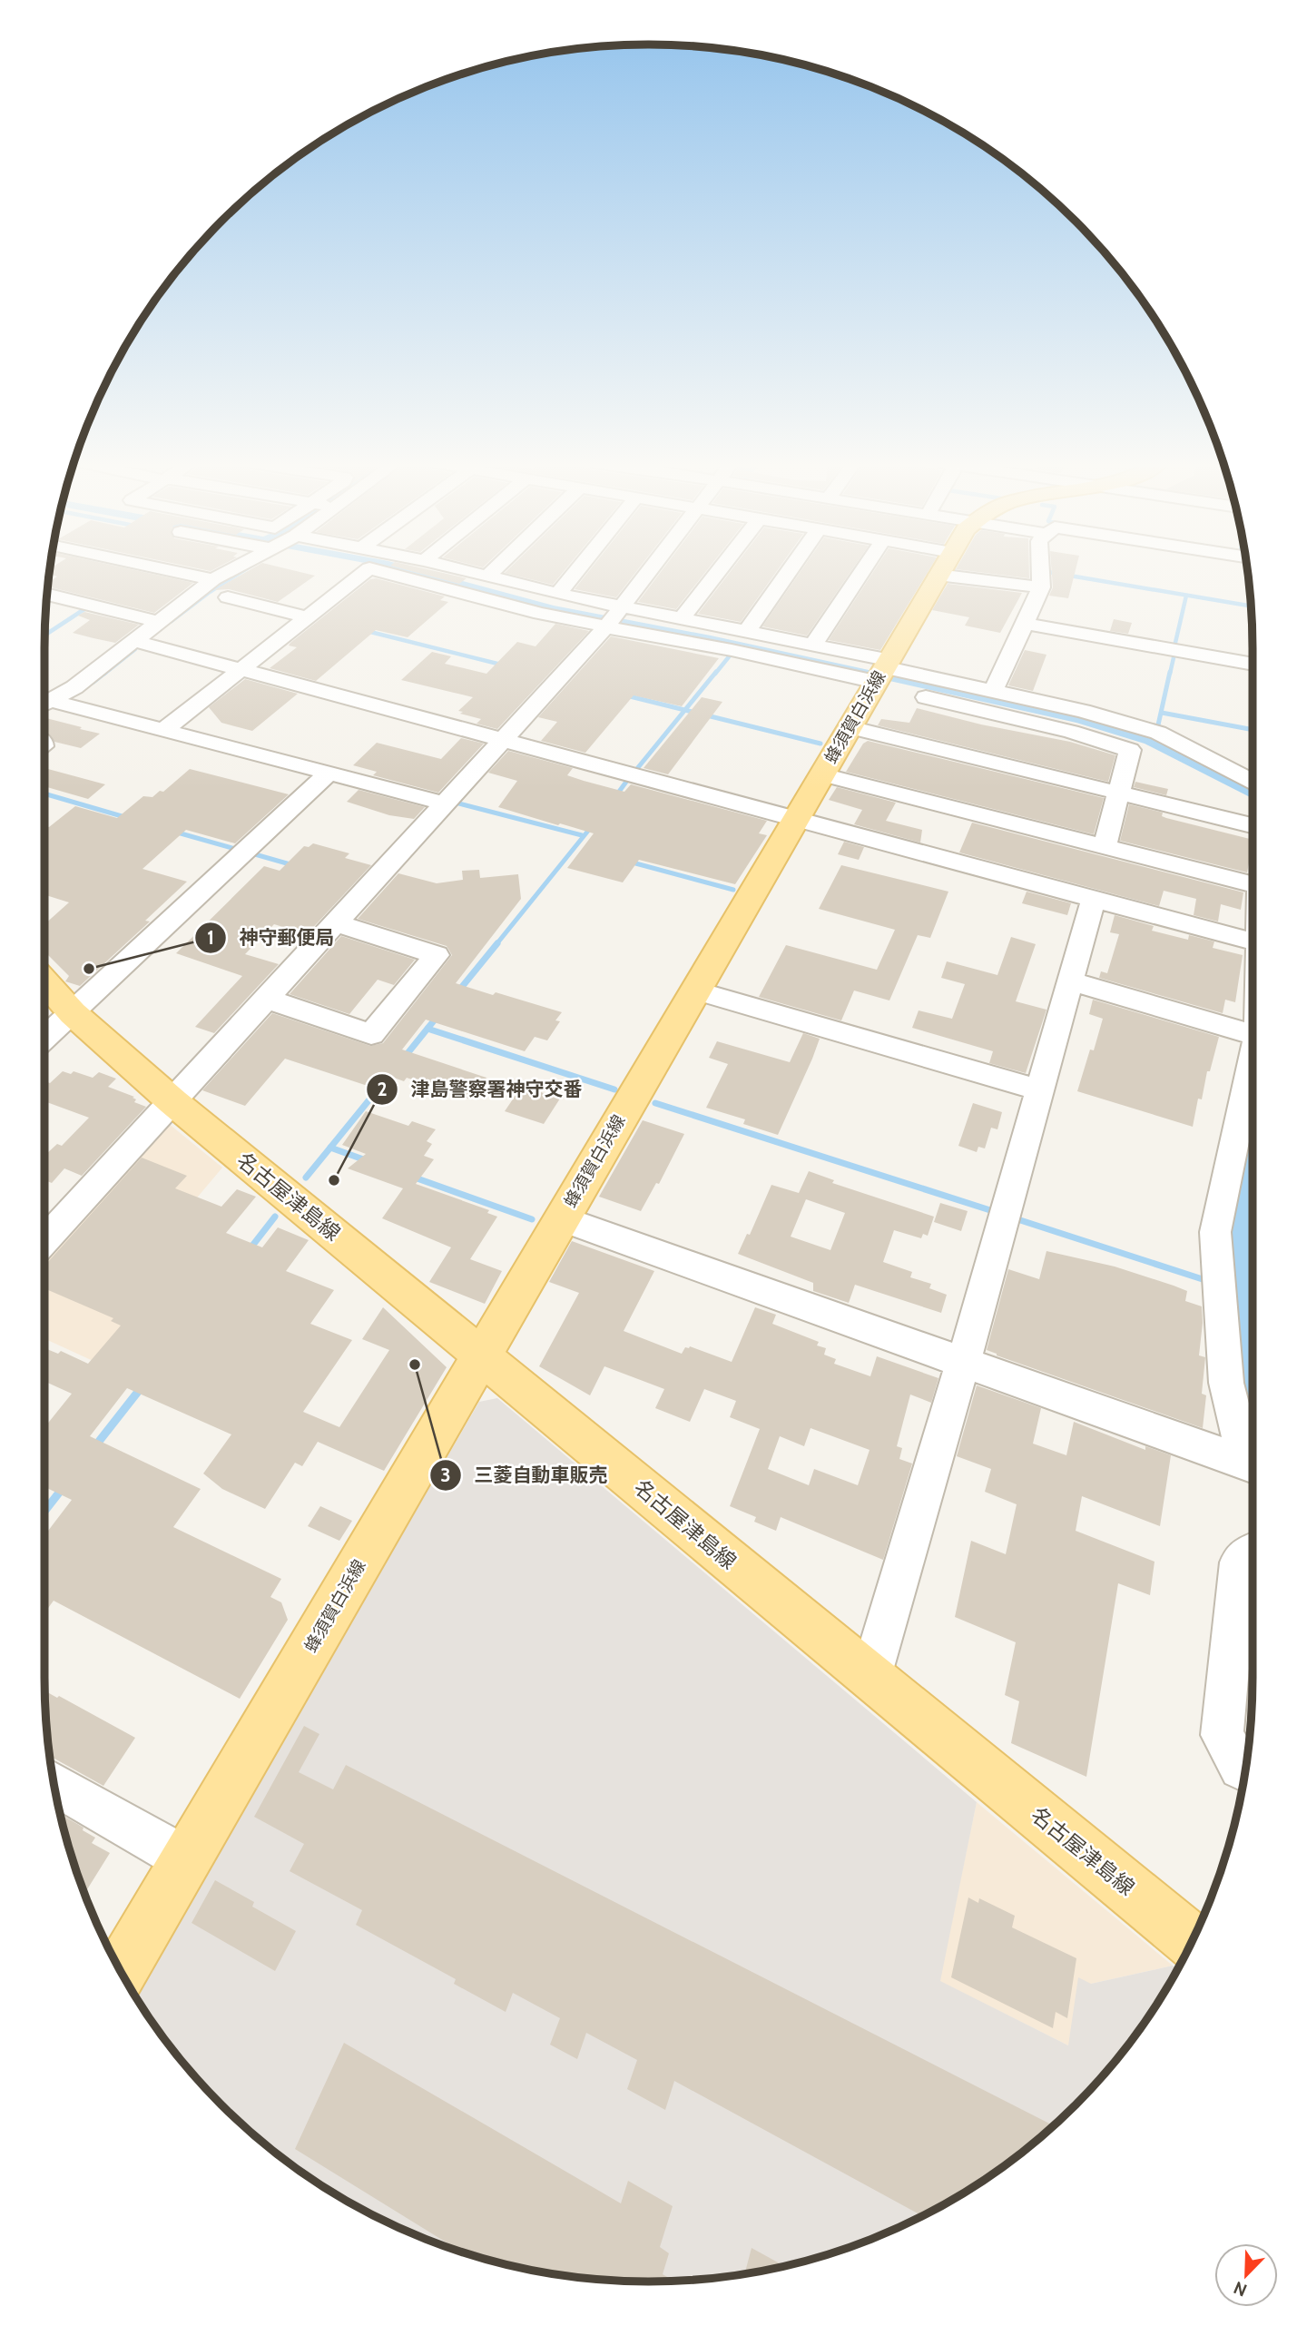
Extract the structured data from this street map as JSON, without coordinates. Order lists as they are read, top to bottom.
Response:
{
  "streets": {
    "main road": ["蜂須賀白浜線", "名古屋津島線"]
  },
  "crossings": [
    ["蜂須賀白浜線", "名古屋津島線"]
  ],
  "places": ["神守郵便局", "津島警察署神守交番", "三菱自動車販売"],
  "north": "bottom left"
}
